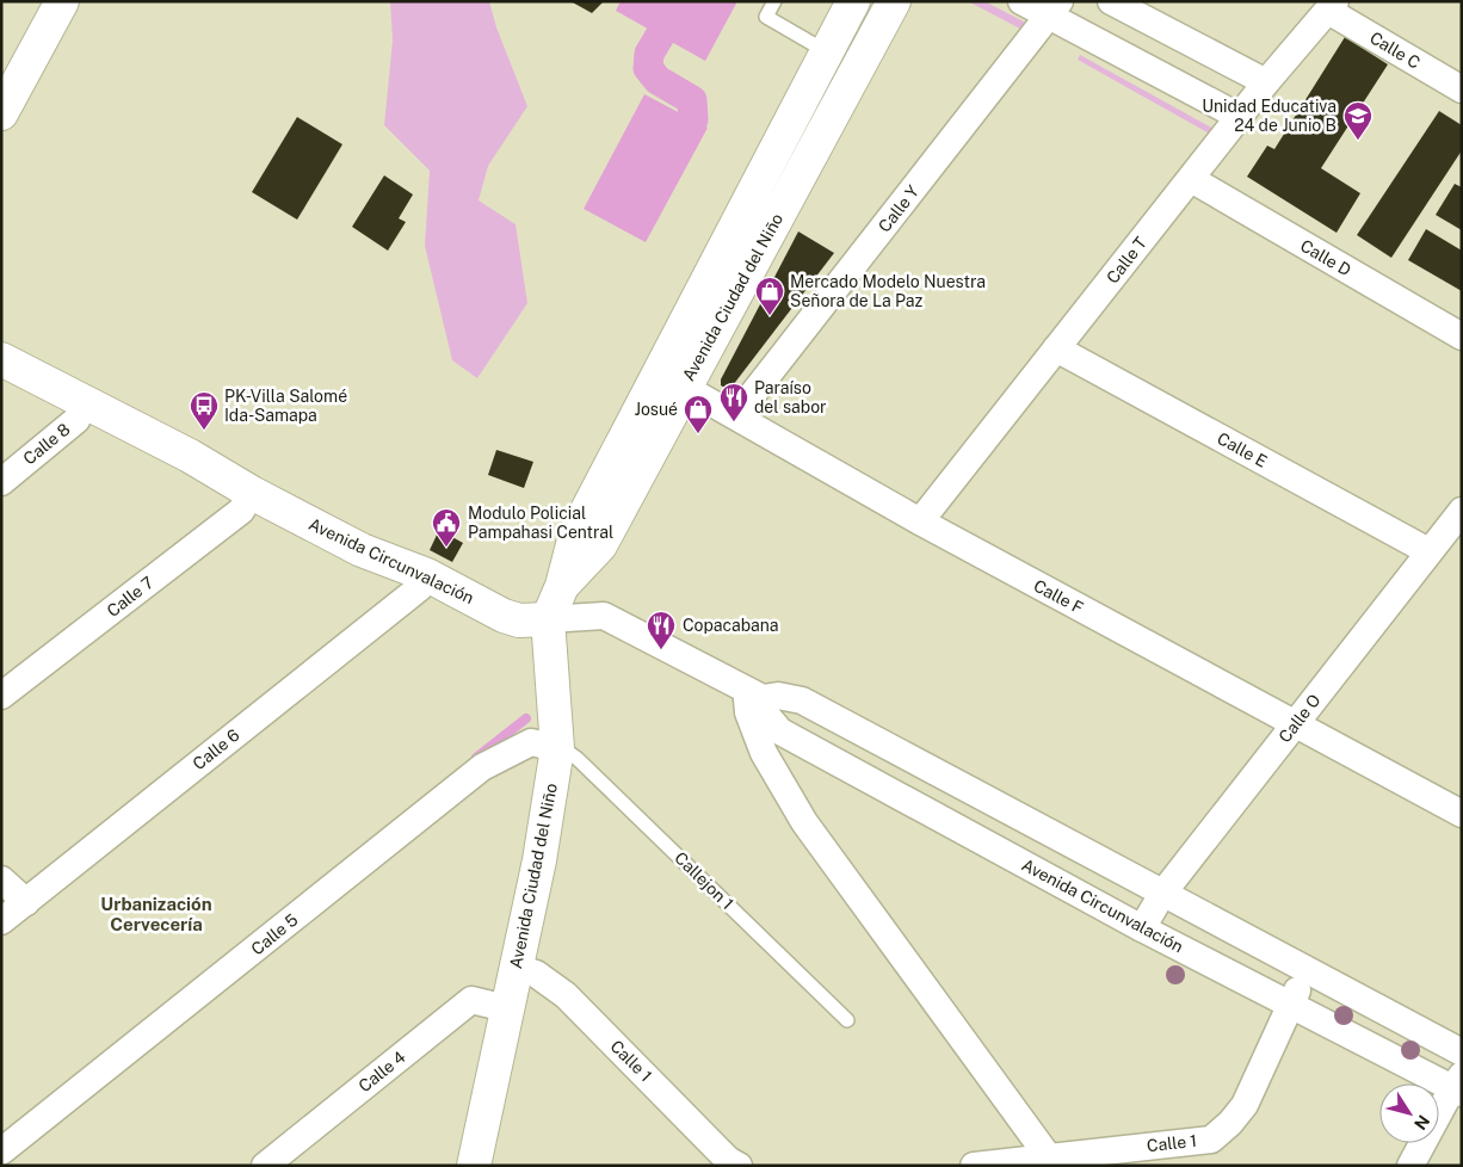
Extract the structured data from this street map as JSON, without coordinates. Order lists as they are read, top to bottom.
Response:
{
  "streets": {
    "main road": ["Avenida Ciudad del Niño", "Avenida Circunvalación"],
    "street": [
      "Calle C",
      "Calle Y",
      "Calle D",
      "Calle T",
      "Calle 8",
      "Calle E",
      "Calle 7",
      "Calle F",
      "Calle O",
      "Calle 6",
      "Calle 5",
      "Calle 1",
      "Calle 4"
    ],
    "lane": ["Callejon 1"]
  },
  "crossings": [
    ["Calle C", "Calle T"],
    ["Calle Y", "Calle F"],
    ["Calle D", "Calle T"],
    ["Calle T", "Calle E"],
    ["Calle T", "Calle F"],
    ["Avenida Ciudad del Niño", "Avenida Circunvalación"],
    ["Avenida Ciudad del Niño", "Calle F"],
    ["Avenida Ciudad del Niño", "Callejon 1"],
    ["Avenida Ciudad del Niño", "Calle 5"],
    ["Avenida Ciudad del Niño", "Calle 1"],
    ["Avenida Ciudad del Niño", "Calle 4"],
    ["Calle 8", "Avenida Circunvalación"],
    ["Calle E", "Calle O"],
    ["Avenida Circunvalación", "Calle 7"],
    ["Avenida Circunvalación", "Calle O"],
    ["Avenida Circunvalación", "Calle 6"],
    ["Avenida Circunvalación", "Calle 1"],
    ["Calle F", "Calle O"],
    ["Callejon 1", "Calle 5"]
  ],
  "districts": ["Urbanización Cervecería"],
  "places": {
    "school or university": ["Unidad Educativa 24 de Junio B"],
    "shop": ["Mercado Modelo Nuestra Señora de La Paz", "Josué"],
    "restaurant": ["Paraíso del sabor", "Copacabana"],
    "bus stop": ["PK-Villa Salomé Ida-Samapa"],
    "public building": ["Modulo Policial Pampahasi Central"]
  },
  "north": "bottom right"
}
